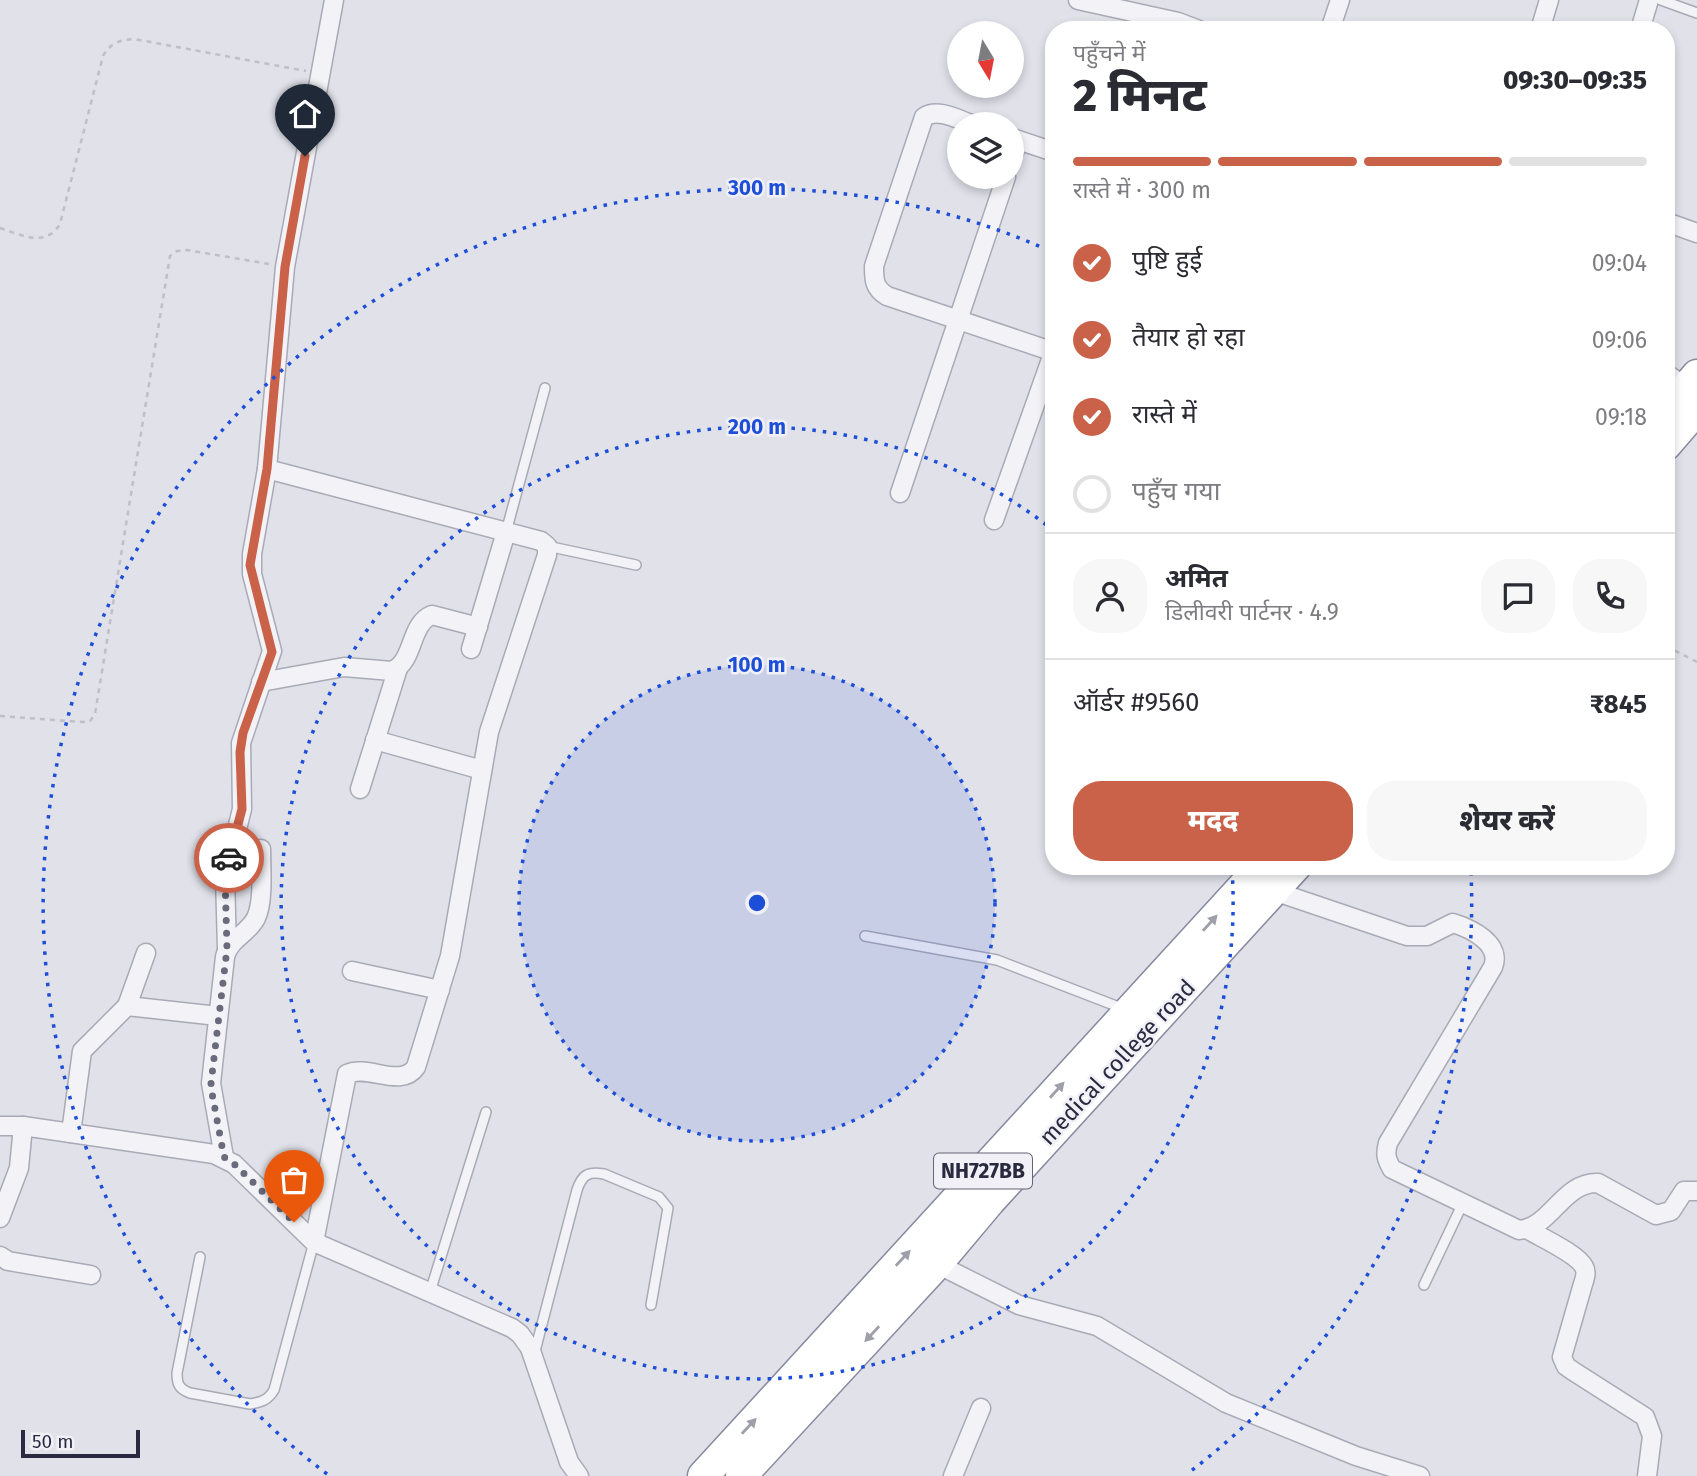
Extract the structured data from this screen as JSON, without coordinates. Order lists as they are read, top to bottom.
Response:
{
  "streets": {
    "highway": ["medical college road", "NH727BB"]
  },
  "crossings": [
    ["medical college road", "NH727BB"]
  ],
  "scale_bar": "50 m",
  "north": "bottom",
  "page": {
    "heading": ["2 मिनट", "पहुँचने में", "09:30–09:35"],
    "panel": [
      "अमित",
      "डिलीवरी पार्टनर · 4.9",
      "ऑर्डर #9560",
      "₹845"
    ],
    "bar": "रास्ते में · 300 m",
    "list": [
      ["पुष्टि हुई", "09:04"],
      ["तैयार हो रहा", "09:06"],
      ["रास्ते में", "09:18"],
      "पहुँच गया"
    ],
    "buttons": ["मदद", "शेयर करें"],
    "scale": "50 m"
  },
  "rings": ["300 m", "200 m", "100 m"]
}
